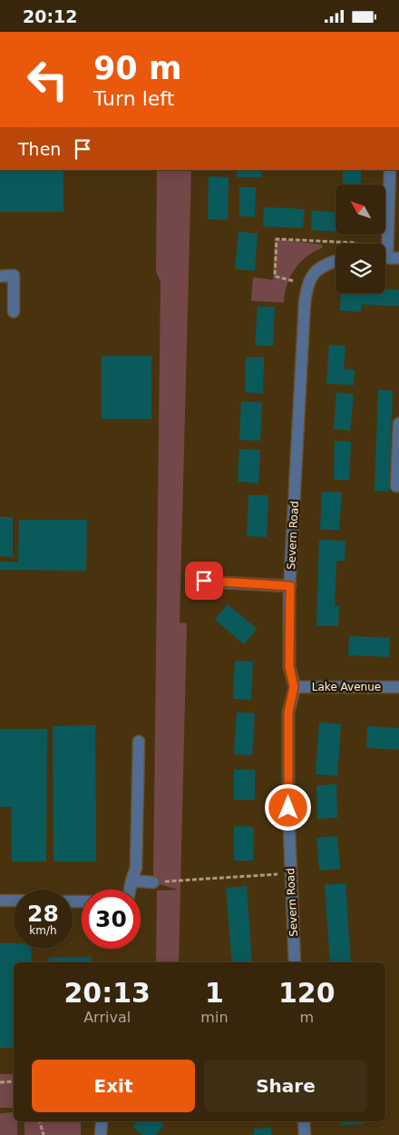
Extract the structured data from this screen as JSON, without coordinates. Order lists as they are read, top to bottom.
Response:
{
  "streets": {
    "street": ["Severn Road", "Lake Avenue"]
  },
  "crossings": [
    ["Severn Road", "Lake Avenue"]
  ],
  "north": "top left",
  "page": {
    "status": "20:12",
    "turn": ["90 m", "Turn left"],
    "then": "Then",
    "speed": "28 km/h",
    "limit": "30",
    "eta": [
      "20:13",
      "Arrival",
      "1",
      "min",
      "120",
      "m"
    ],
    "buttons": ["Exit", "Share"]
  }
}
